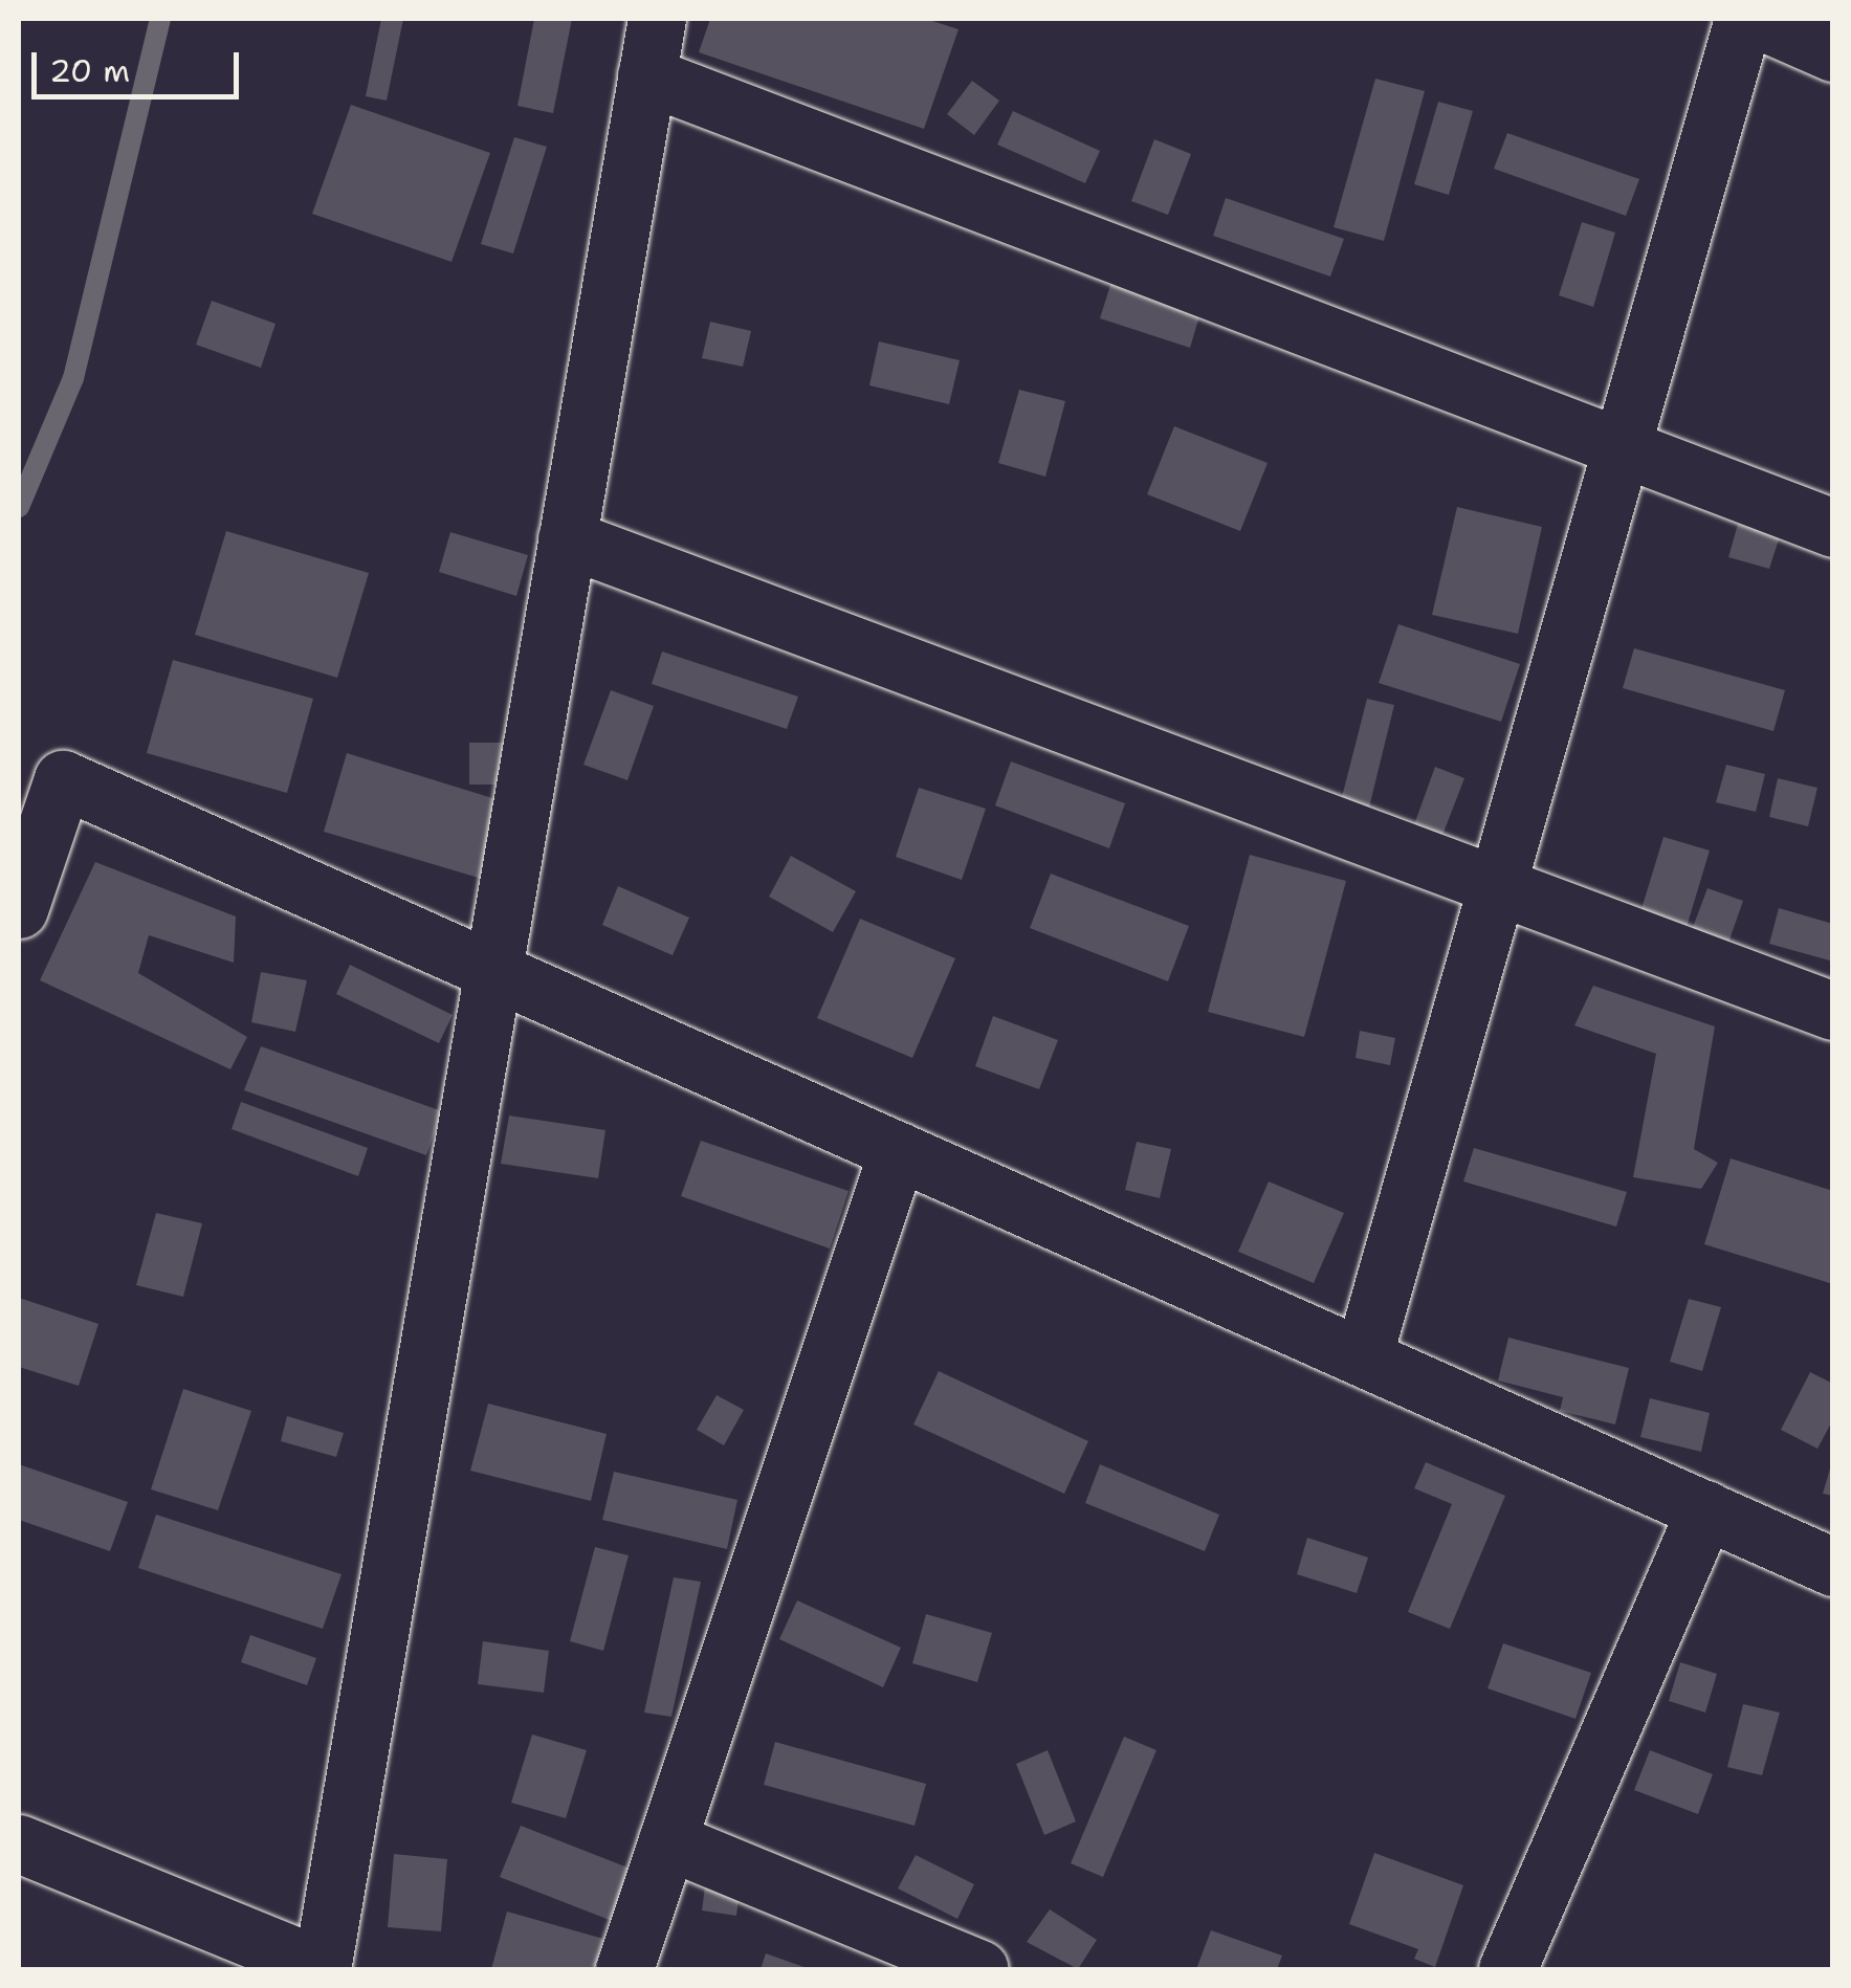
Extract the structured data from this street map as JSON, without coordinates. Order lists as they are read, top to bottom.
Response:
{
  "scale_bar": "20 m"
}
